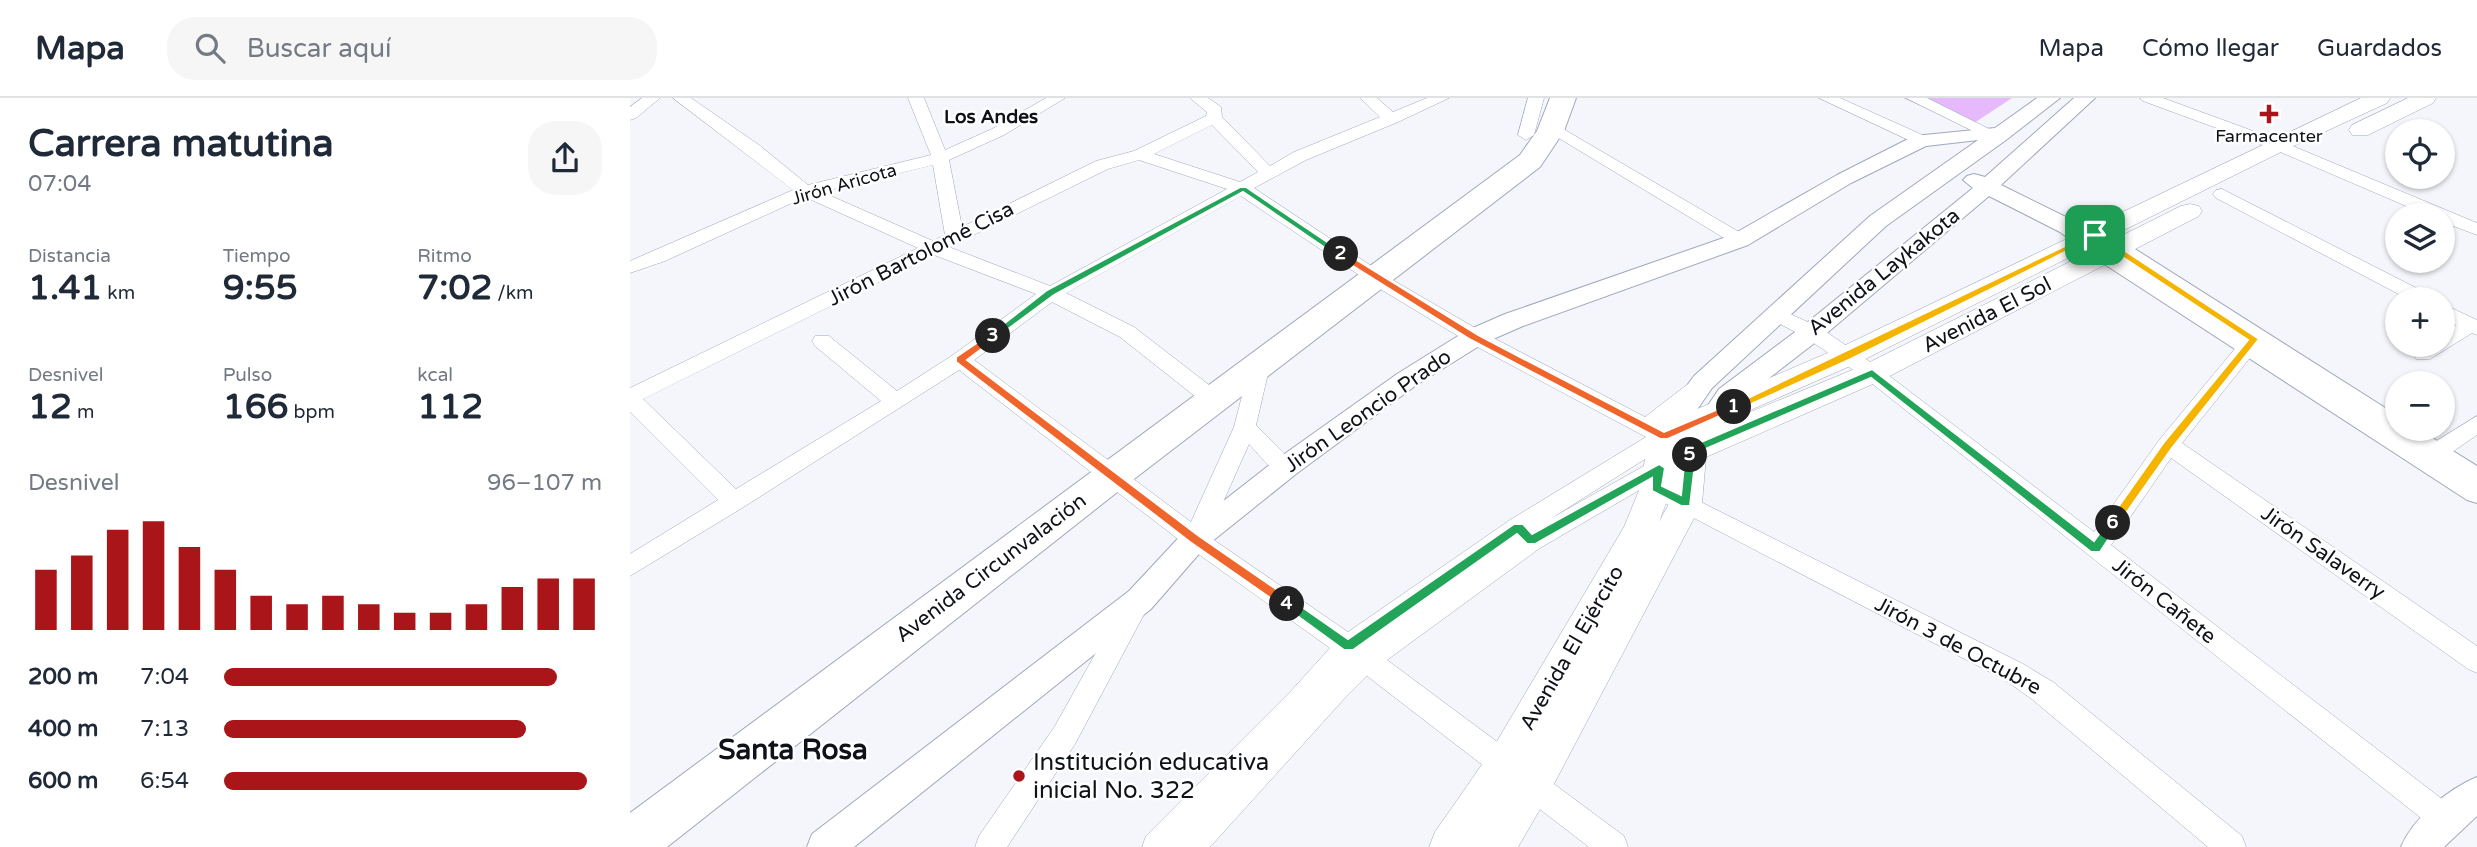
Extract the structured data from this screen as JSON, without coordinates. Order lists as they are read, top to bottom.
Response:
{
  "streets": {
    "highway": ["Avenida Circunvalación"],
    "main road": ["Avenida El Sol", "Avenida El Ejército"],
    "street": [
      "Jirón Aricota",
      "Jirón Bartolomé Cisa",
      "Avenida Laykakota",
      "Jirón Leoncio Prado",
      "Jirón Salaverry",
      "Jirón Cañete",
      "Jirón 3 de Octubre"
    ]
  },
  "crossings": [
    ["Jirón Bartolomé Cisa", "Jirón 3 de Octubre"],
    ["Avenida Laykakota", "Avenida El Sol"],
    ["Avenida Laykakota", "Jirón Leoncio Prado"],
    ["Avenida Laykakota", "Jirón Cañete"],
    ["Avenida Laykakota", "Jirón 3 de Octubre"],
    ["Avenida Laykakota", "Avenida El Ejército"],
    ["Avenida El Sol", "Jirón Cañete"],
    ["Avenida El Sol", "Jirón 3 de Octubre"],
    ["Avenida El Sol", "Avenida El Ejército"],
    ["Jirón Leoncio Prado", "Jirón 3 de Octubre"],
    ["Avenida Circunvalación", "Jirón 3 de Octubre"],
    ["Jirón 3 de Octubre", "Avenida El Ejército"]
  ],
  "districts": ["Los Andes", "Santa Rosa"],
  "places": {
    "health": ["Farmacenter"],
    "other": ["Institución educativa inicial No. 322"]
  },
  "page": {
    "header": "Mapa",
    "search": "Buscar aquí",
    "nav": ["Mapa", "Cómo llegar", "Guardados"],
    "heading": ["Carrera matutina", "07:04"],
    "map_buttons": ["+", "−"],
    "stats": [
      ["Distancia", "1.41 km"],
      ["Tiempo", "9:55"],
      ["Ritmo", "7:02 /km"],
      ["Desnivel", "12 m"],
      ["Pulso", "166 bpm"],
      ["kcal", "112"]
    ],
    "pins": [
      "2",
      "3",
      "1",
      "5",
      "6",
      "4"
    ],
    "chart": ["Desnivel", "96–107 m"],
    "list": [
      {
        "name": "200 m",
        "note": "7:04"
      },
      {
        "name": "400 m",
        "note": "7:13"
      },
      {
        "name": "600 m",
        "note": "6:54"
      }
    ]
  }
}
